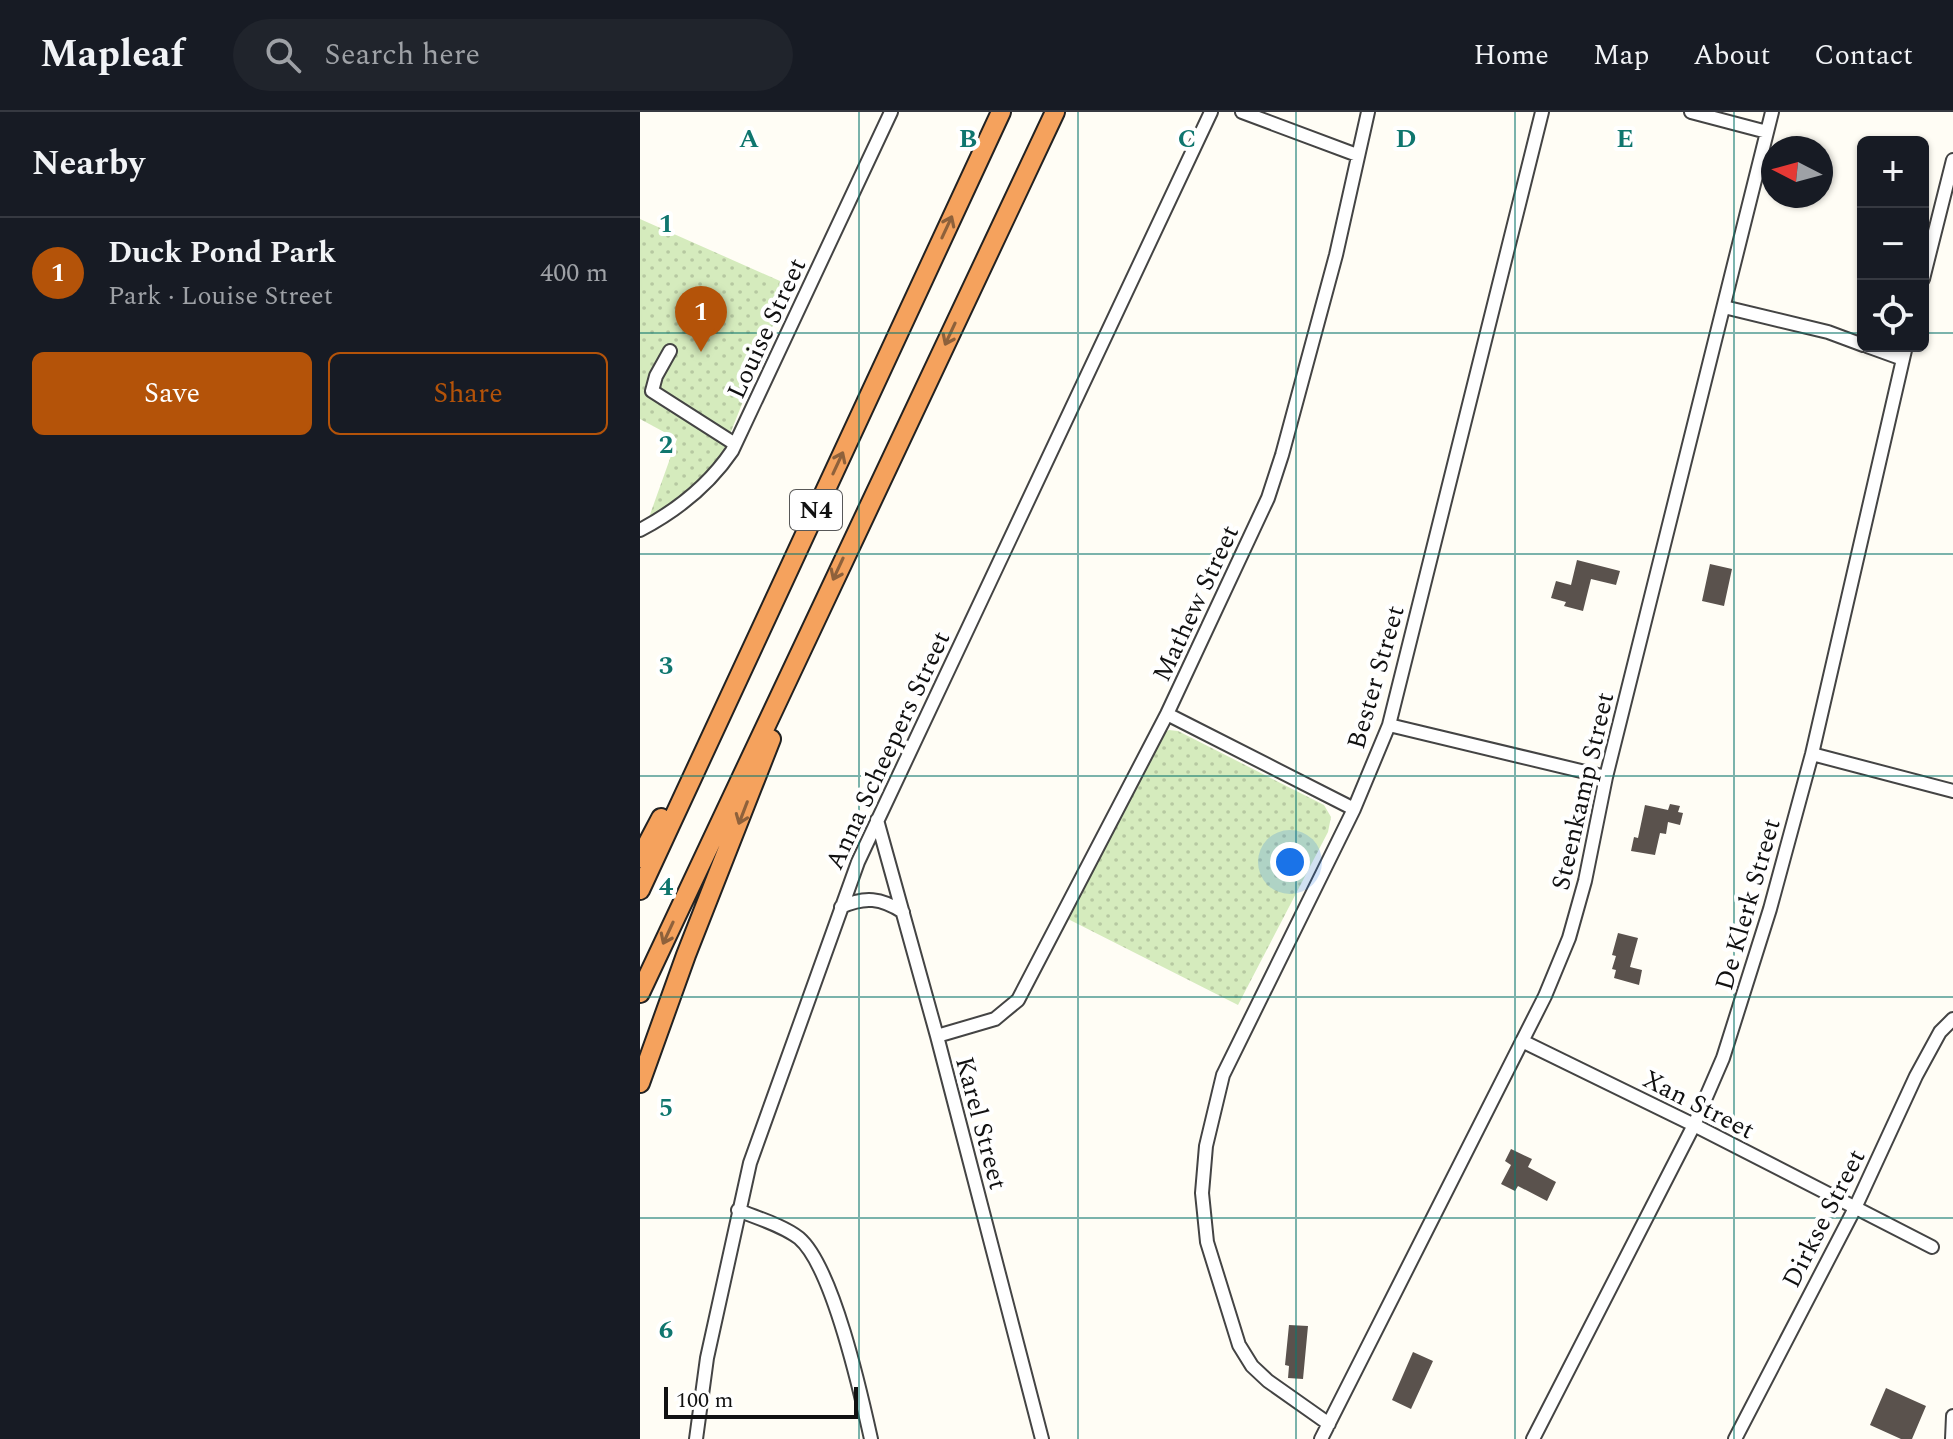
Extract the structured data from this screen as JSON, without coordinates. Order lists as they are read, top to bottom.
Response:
{
  "streets": {
    "highway": ["N4"],
    "street": [
      "Louise Street",
      "Mathew Street",
      "Bester Street",
      "Anna Scheepers Street",
      "Steenkamp Street",
      "De Klerk Street",
      "Xan Street",
      "Karel Street",
      "Dirkse Street"
    ]
  },
  "crossings": [
    ["Mathew Street", "Karel Street"],
    ["Bester Street", "Steenkamp Street"],
    ["Anna Scheepers Street", "Karel Street"],
    ["Steenkamp Street", "Xan Street"],
    ["De Klerk Street", "Xan Street"],
    ["Xan Street", "Dirkse Street"]
  ],
  "scale_bar": "100 m",
  "north": "left",
  "page": {
    "header": "Mapleaf",
    "search": "Search here",
    "nav": [
      "Home",
      "Map",
      "About",
      "Contact"
    ],
    "heading": "Nearby",
    "map_buttons": ["+", "−"],
    "list": [
      {
        "mark": "1",
        "name": "Duck Pond Park",
        "note": "Park · Louise Street",
        "value": "400 m"
      }
    ],
    "pins": "1",
    "buttons": ["Save", "Share"],
    "scale": "100 m"
  },
  "grid": {
    "columns": [
      "A",
      "B",
      "C",
      "D",
      "E"
    ],
    "rows": [
      "1",
      "2",
      "3",
      "4",
      "5",
      "6"
    ]
  }
}
